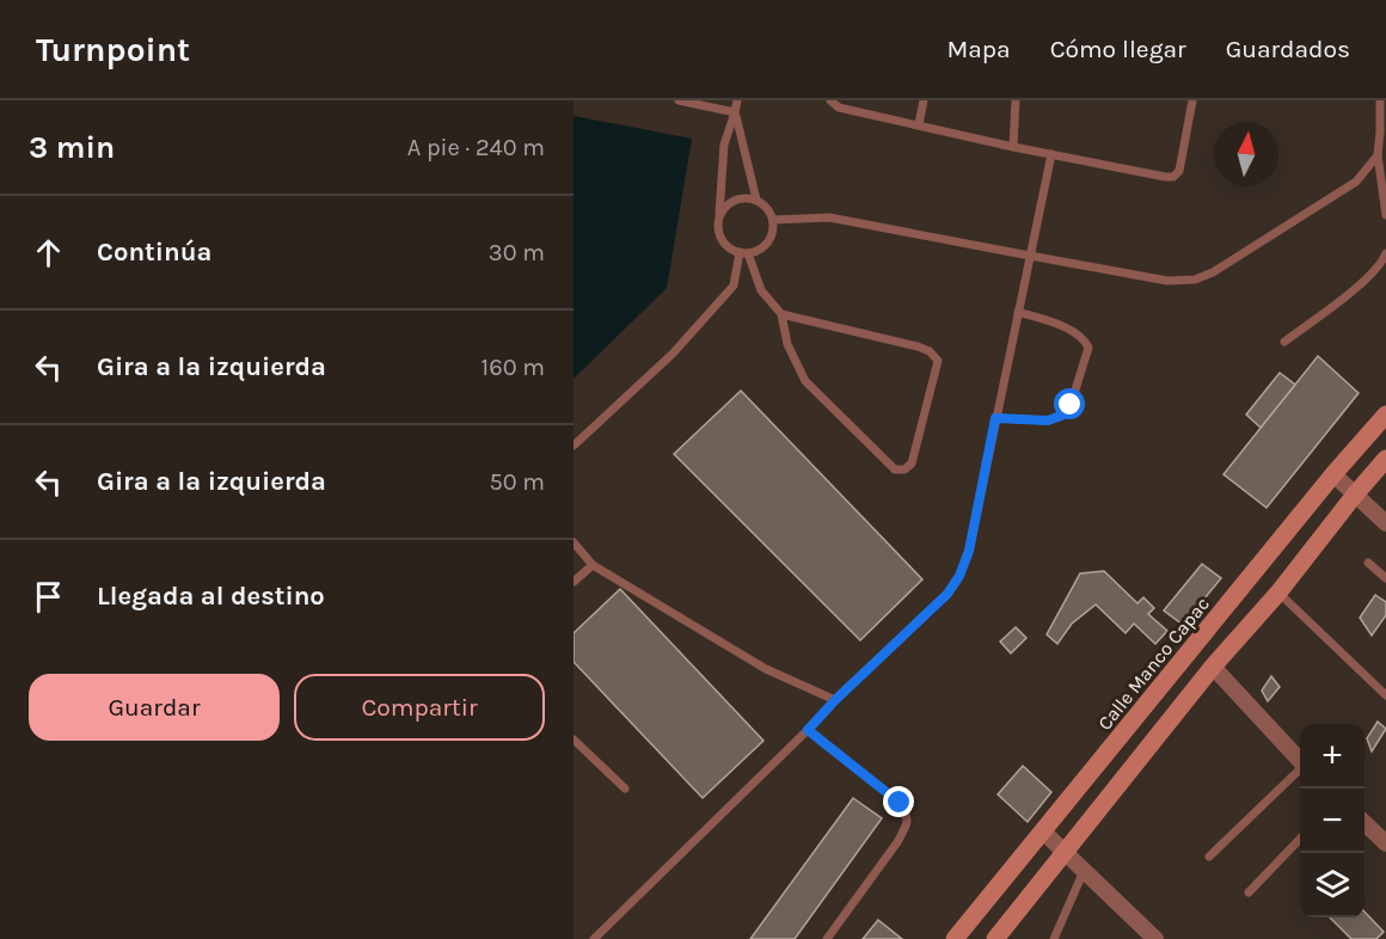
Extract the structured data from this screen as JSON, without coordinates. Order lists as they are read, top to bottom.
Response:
{
  "streets": {
    "main road": ["Calle Manco Capac"]
  },
  "north": "top",
  "page": {
    "header": "Turnpoint",
    "nav": ["Mapa", "Cómo llegar", "Guardados"],
    "heading": ["3 min", "A pie · 240 m"],
    "list": [
      ["Continúa", "30 m"],
      ["Gira a la izquierda", "160 m"],
      ["Gira a la izquierda", "50 m"],
      "Llegada al destino"
    ],
    "buttons": ["Guardar", "Compartir"],
    "map_buttons": ["+", "−"]
  }
}
